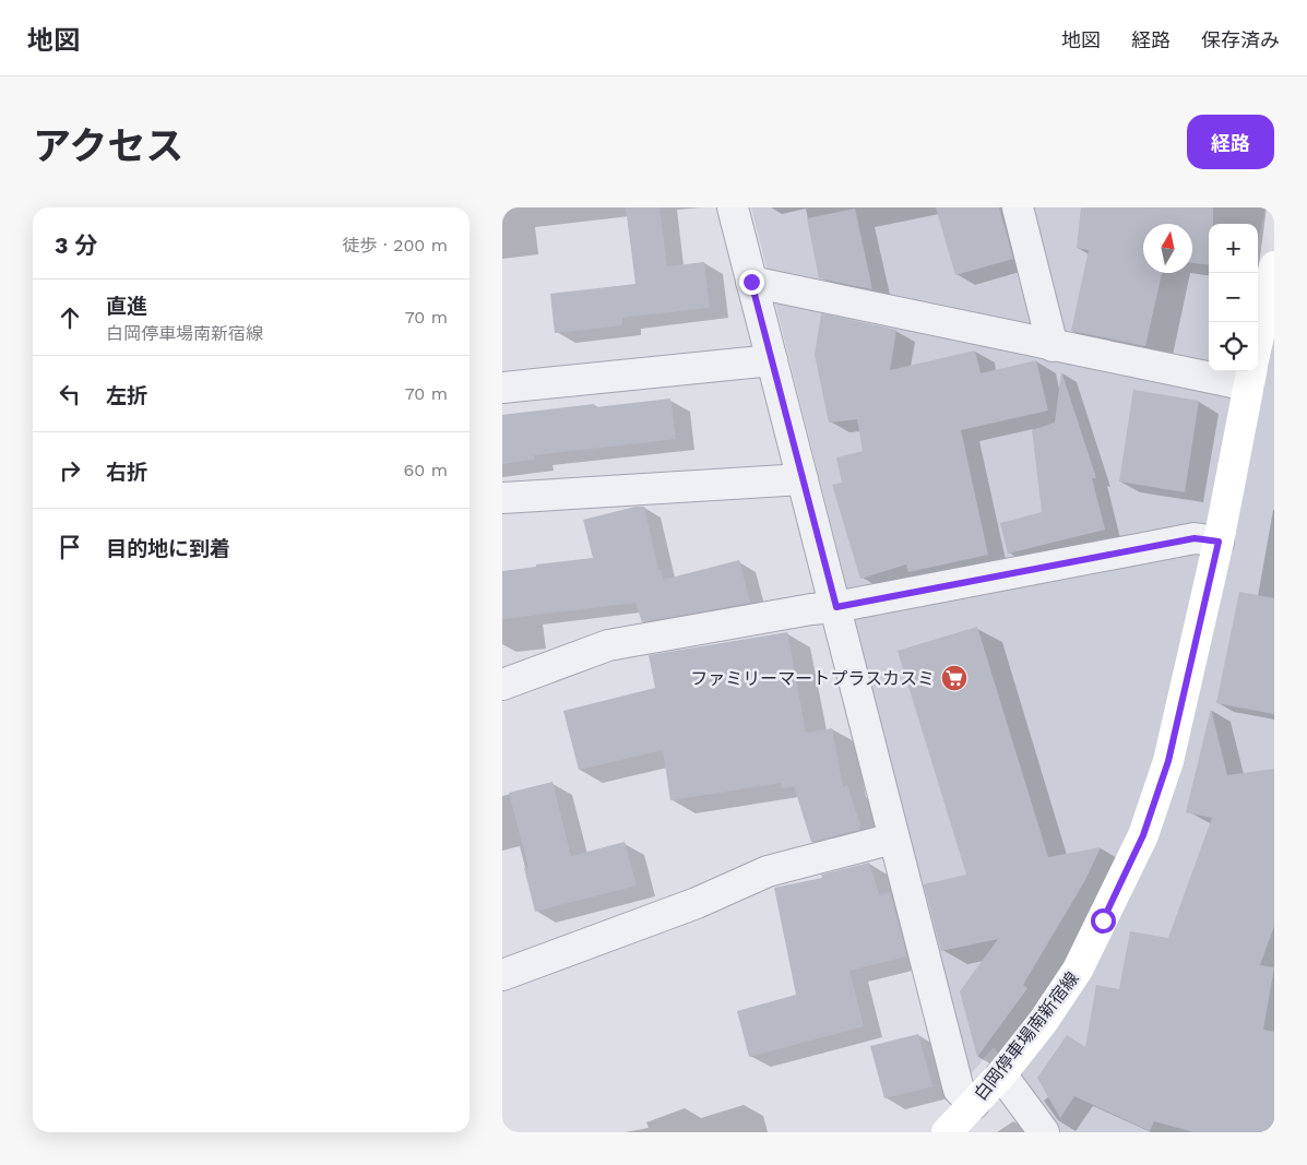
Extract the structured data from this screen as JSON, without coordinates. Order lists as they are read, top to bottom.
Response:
{
  "streets": {
    "main road": ["白岡停車場南新宿線"]
  },
  "places": {
    "supermarket": ["ファミリーマートプラスカスミ"]
  },
  "north": "top",
  "page": {
    "header": "地図",
    "nav": ["地図", "経路", "保存済み"],
    "title": "アクセス",
    "buttons": "経路",
    "heading": ["3 分", "徒歩 · 200 m"],
    "map_buttons": ["+", "−"],
    "list": [
      ["直進", "白岡停車場南新宿線", "70 m"],
      ["左折", "70 m"],
      ["右折", "60 m"],
      "目的地に到着"
    ]
  }
}
